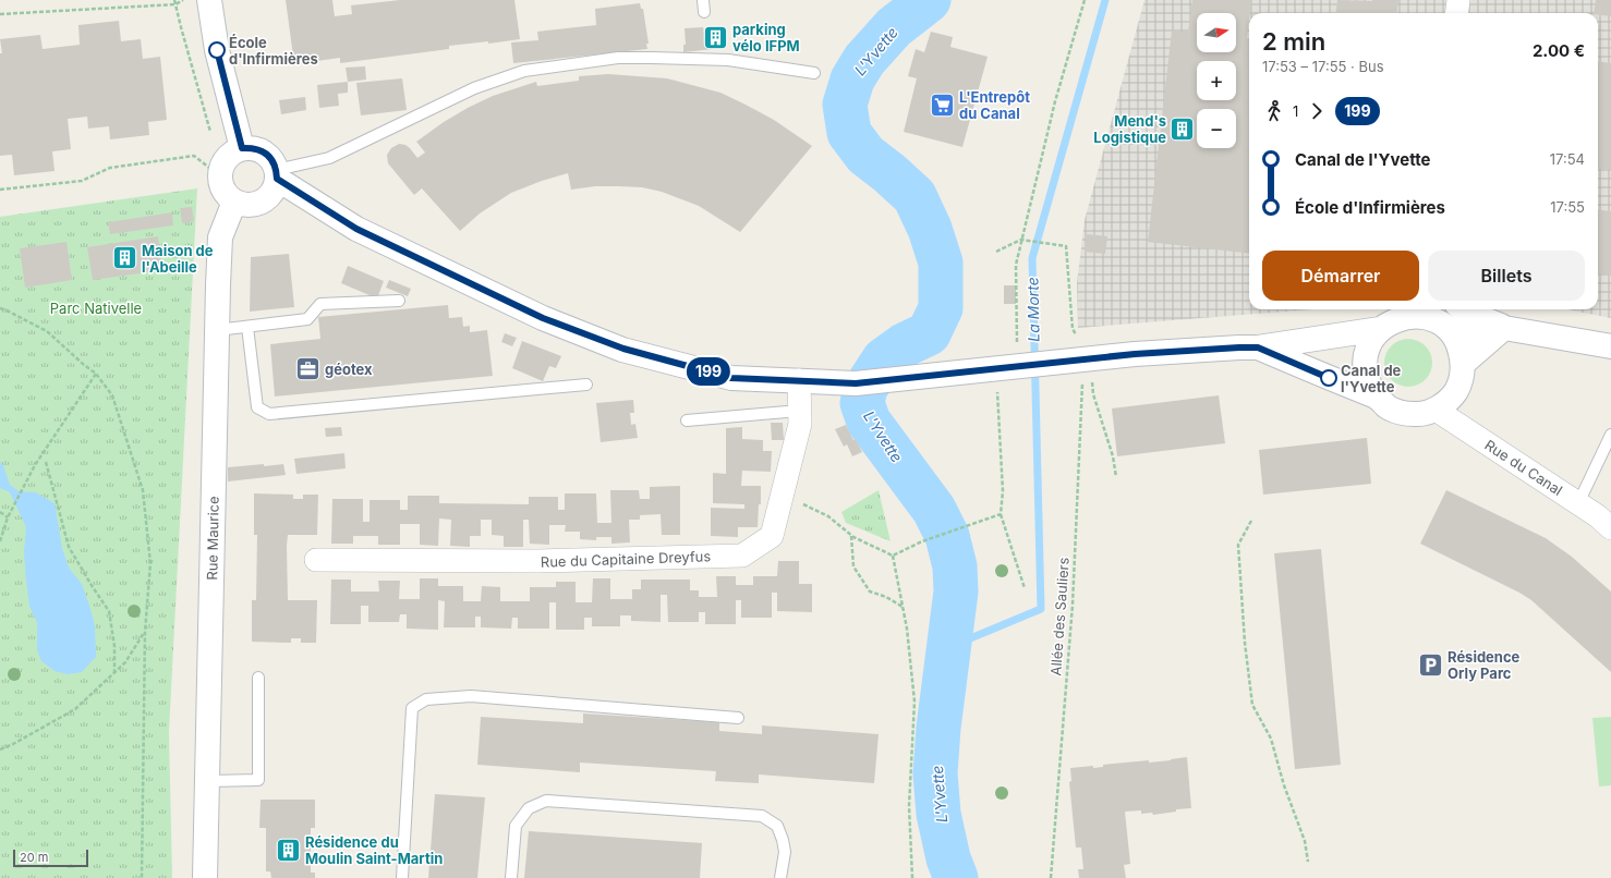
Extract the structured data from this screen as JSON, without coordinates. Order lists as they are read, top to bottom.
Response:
{
  "streets": {
    "street": ["Rue du Canal", "Rue Maurice", "Rue du Capitaine Dreyfus"],
    "path": ["Allée des Sauliers"]
  },
  "water": ["L'Yvette", "La Morte"],
  "parks": ["Parc Nativelle"],
  "places": {
    "building": [
      "parking vélo IFPM",
      "Mend's Logistique",
      "Maison de l'Abeille",
      "Résidence du Moulin Saint-Martin"
    ],
    "other": ["École d'Infirmières", "Canal de l'Yvette"],
    "supermarket": ["L'Entrepôt du Canal"],
    "office": ["géotex"],
    "parking": ["Résidence Orly Parc"]
  },
  "lines": ["bus line 199"],
  "scale_bar": "20 m",
  "north": "right",
  "page": {
    "on_map": "199",
    "map_buttons": ["+", "−"],
    "heading": ["2 min", "17:53 – 17:55 · Bus", "2.00 €"],
    "legs": ["1", "199"],
    "list": [
      {
        "name": "Canal de l'Yvette",
        "value": "17:54"
      },
      {
        "name": "École d'Infirmières",
        "value": "17:55"
      }
    ],
    "buttons": ["Démarrer", "Billets"],
    "scale": "20 m"
  }
}
